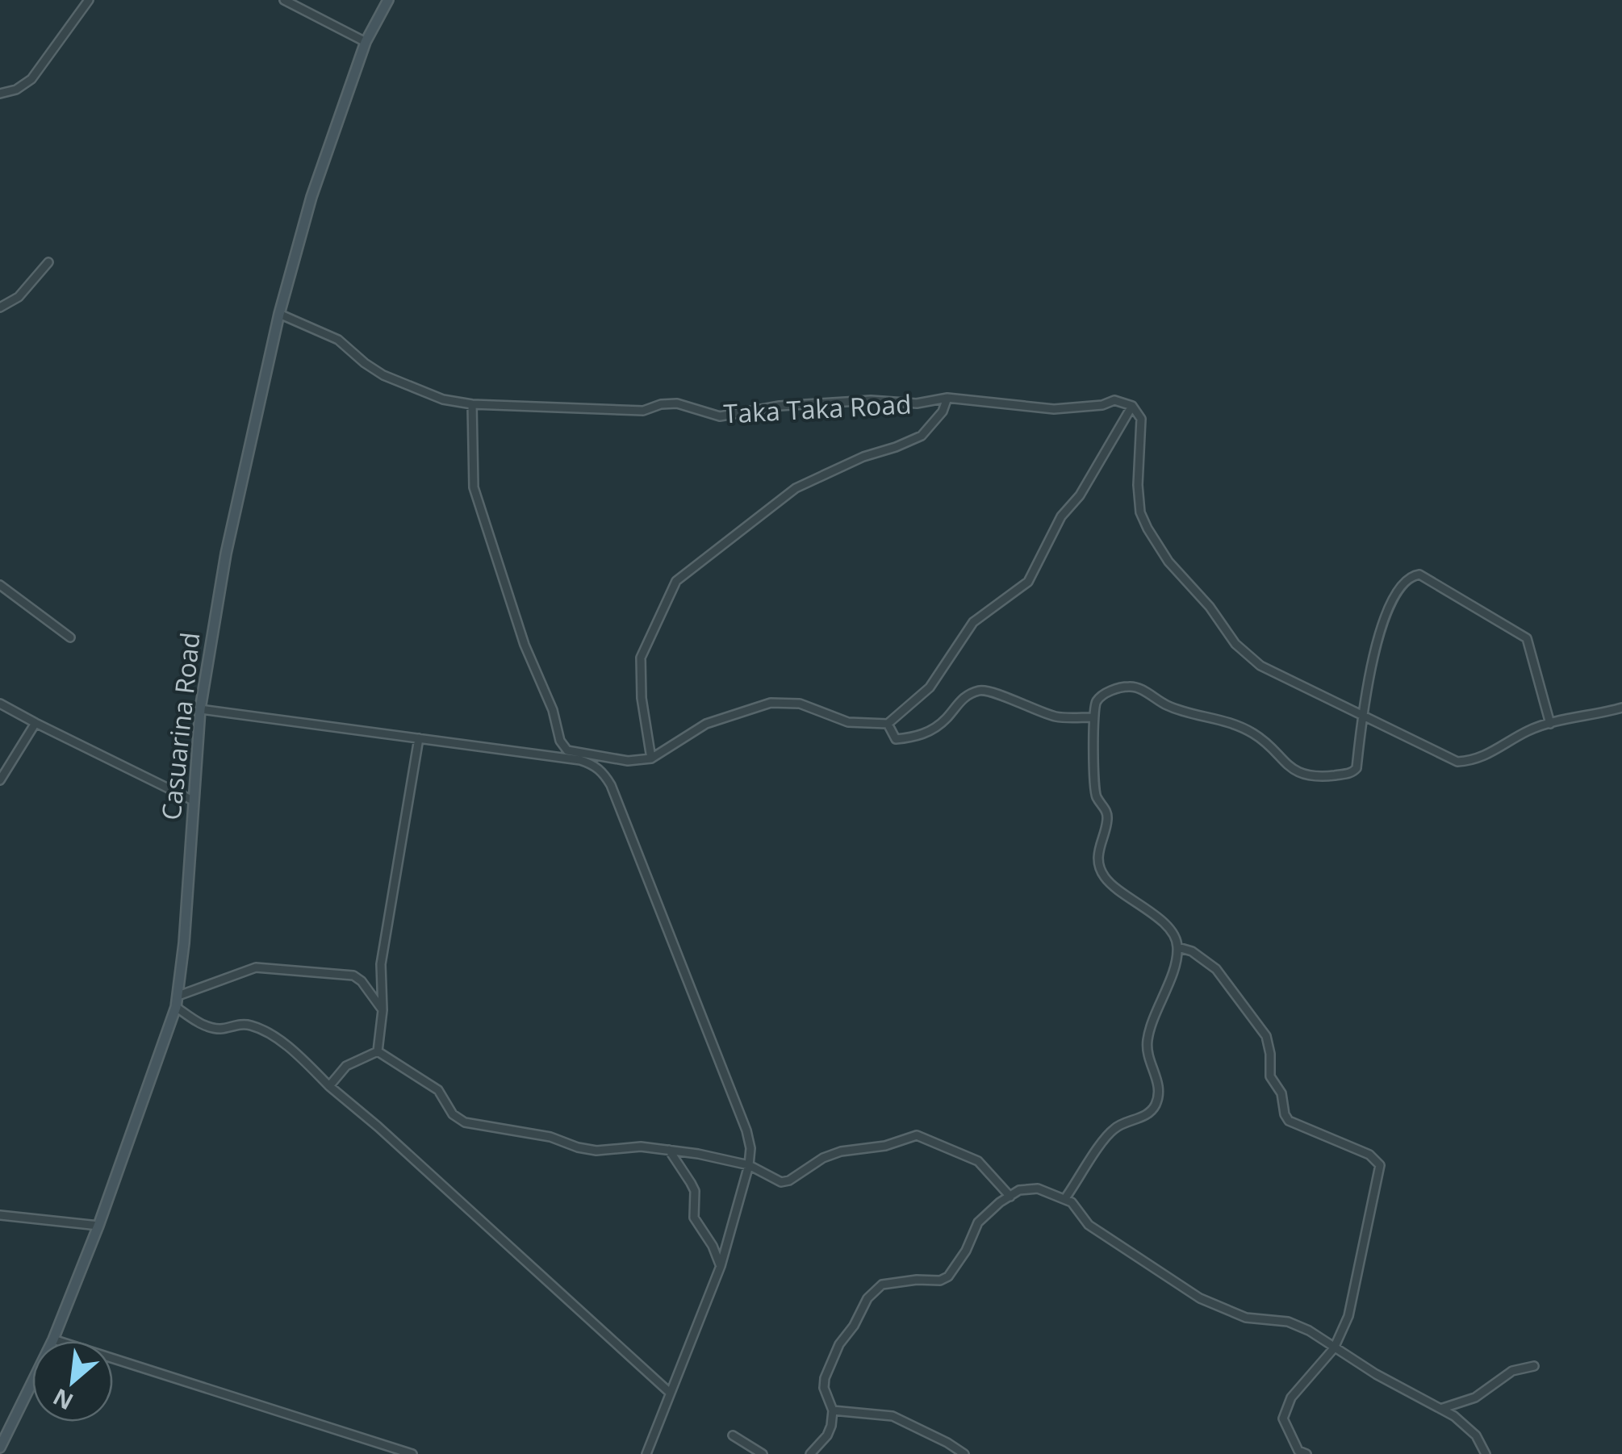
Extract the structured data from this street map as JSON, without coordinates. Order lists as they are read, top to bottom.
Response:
{
  "streets": {
    "street": ["Taka Taka Road", "Casuarina Road"]
  },
  "crossings": [
    ["Taka Taka Road", "Casuarina Road"]
  ],
  "north": "bottom left"
}
